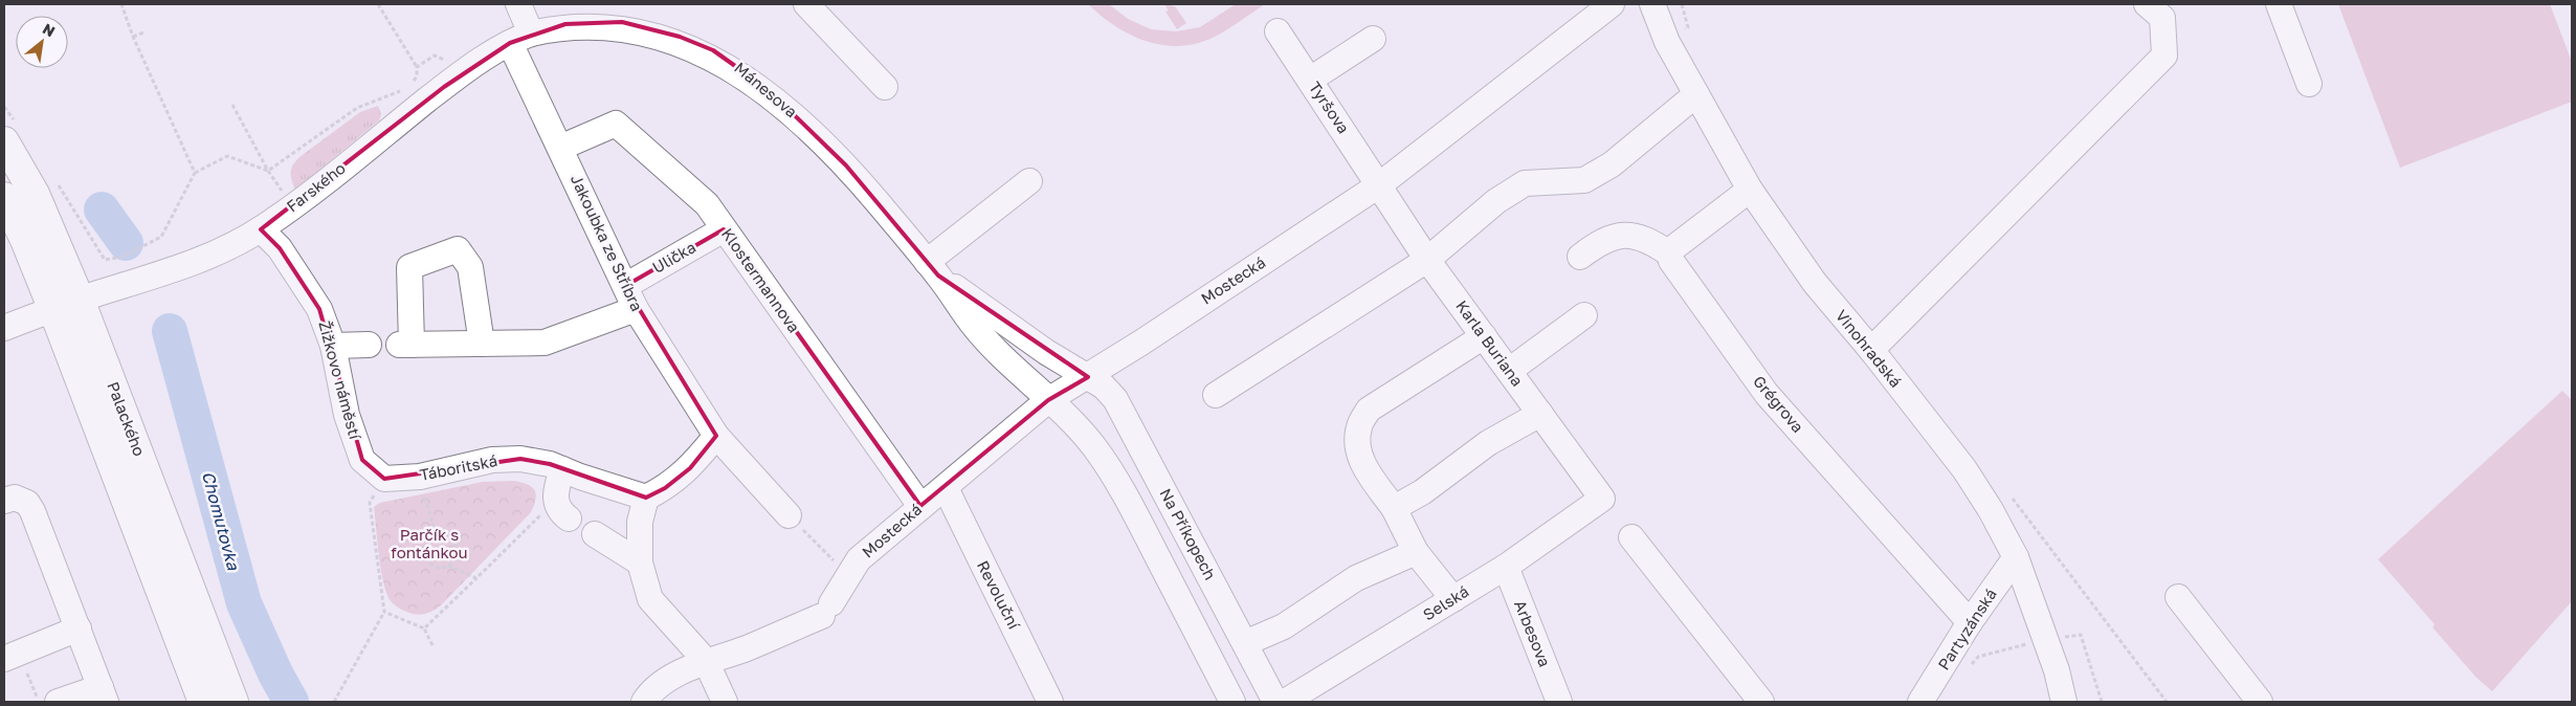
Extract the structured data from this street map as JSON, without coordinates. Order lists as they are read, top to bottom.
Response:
{
  "streets": {
    "main road": ["Palackého"],
    "street": [
      "Mánesova",
      "Tyršova",
      "Farského",
      "Jakoubka ze Stříbra",
      "Ulička",
      "Klostermannova",
      "Mostecká",
      "Karla Buriana",
      "Vinohradská",
      "Žižkovo náměstí",
      "Grégrova",
      "Táboritská",
      "Na Příkopech",
      "Revoluční",
      "Selská",
      "Partyzánská",
      "Arbesova"
    ]
  },
  "crossings": [
    ["Mánesova", "Farského"],
    ["Mánesova", "Jakoubka ze Stříbra"],
    ["Mánesova", "Mostecká"],
    ["Mánesova", "Na Příkopech"],
    ["Tyršova", "Mostecká"],
    ["Tyršova", "Karla Buriana"],
    ["Farského", "Jakoubka ze Stříbra"],
    ["Farského", "Žižkovo náměstí"],
    ["Farského", "Palackého"],
    ["Jakoubka ze Stříbra", "Ulička"],
    ["Jakoubka ze Stříbra", "Klostermannova"],
    ["Ulička", "Klostermannova"],
    ["Klostermannova", "Mostecká"],
    ["Mostecká", "Karla Buriana"],
    ["Mostecká", "Na Příkopech"],
    ["Mostecká", "Revoluční"],
    ["Karla Buriana", "Selská"],
    ["Vinohradská", "Partyzánská"],
    ["Žižkovo náměstí", "Táboritská"],
    ["Grégrova", "Partyzánská"],
    ["Selská", "Arbesova"]
  ],
  "water": ["Chomutovka"],
  "parks": ["Parčík s fontánkou"],
  "north": "top right"
}
